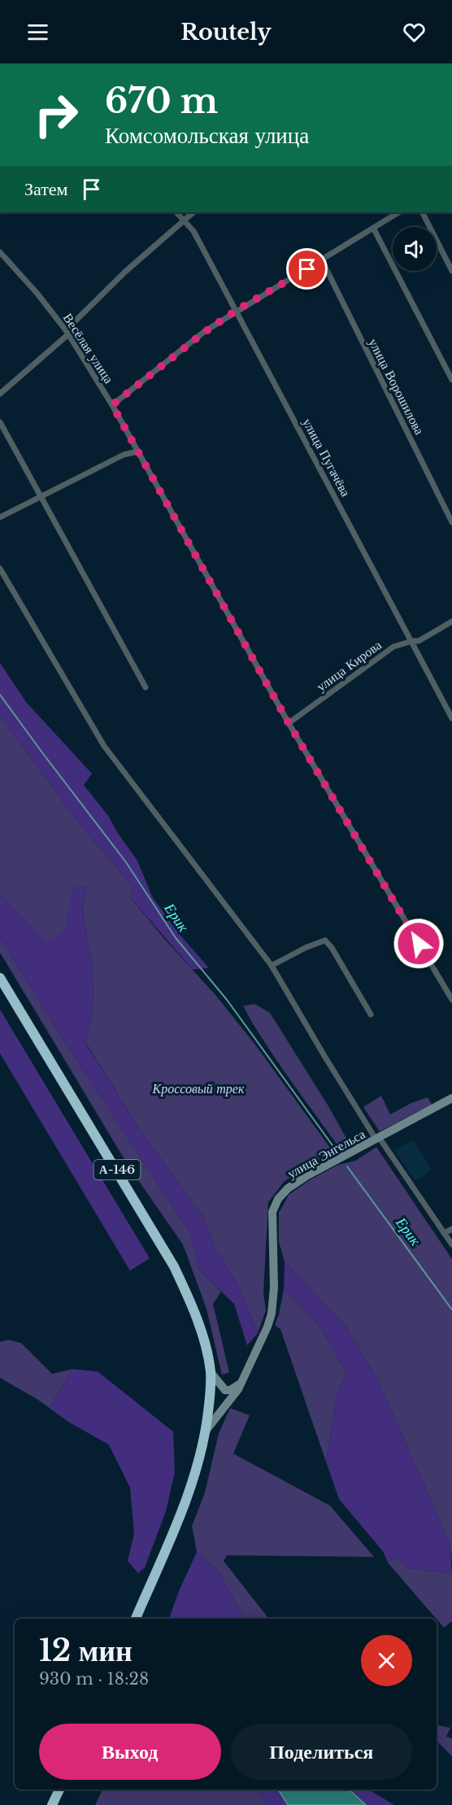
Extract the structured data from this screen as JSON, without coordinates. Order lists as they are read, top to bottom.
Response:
{
  "streets": {
    "highway": ["А-146"],
    "street": [
      "Весёлая улица",
      "улица Ворошилова",
      "улица Пугачёва",
      "улица Кирова",
      "улица Энгельса"
    ]
  },
  "crossings": [
    ["Весёлая улица", "улица Кирова"],
    ["улица Пугачёва", "улица Кирова"],
    ["улица Энгельса", "А-146"]
  ],
  "water": ["Ерик"],
  "parks": ["Кроссовый трек"],
  "page": {
    "header": "Routely",
    "turn": ["670 m", "Комсомольская улица"],
    "then": "Затем",
    "heading": ["12 мин", "930 m · 18:28"],
    "buttons": ["Выход", "Поделиться"]
  }
}
